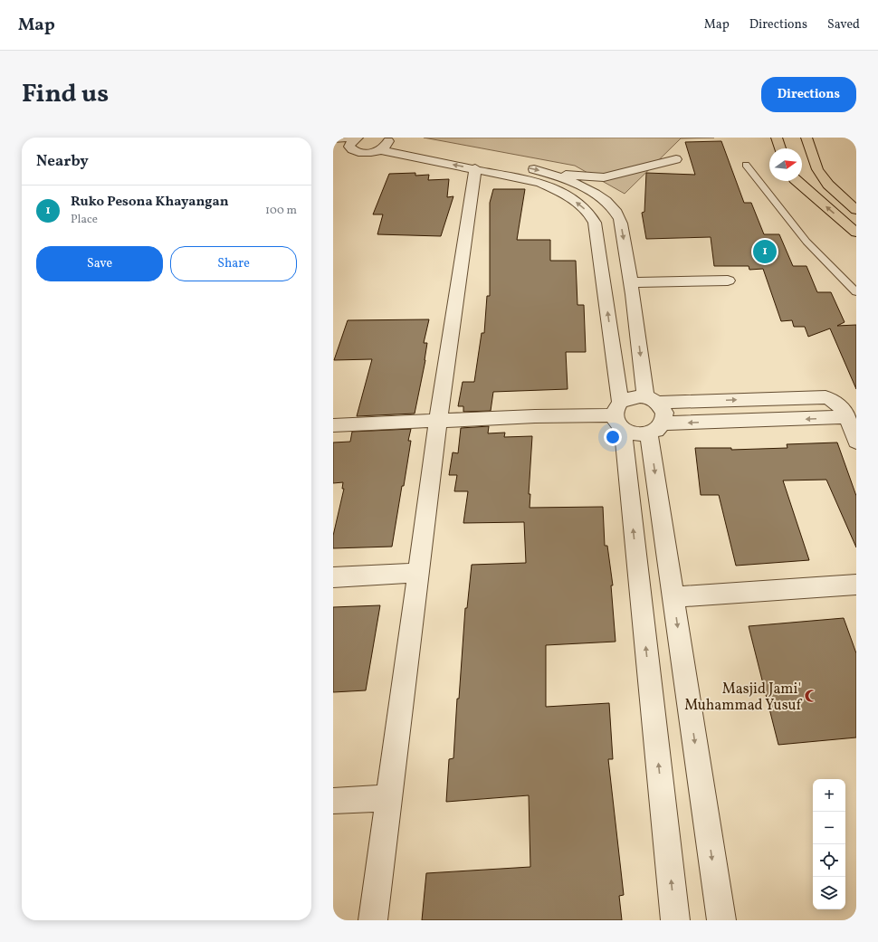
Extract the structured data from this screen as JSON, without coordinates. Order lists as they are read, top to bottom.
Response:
{
  "places": {
    "mosque": ["Masjid Jami' Muhammad Yusuf"]
  },
  "north": "right",
  "page": {
    "header": "Map",
    "nav": ["Map", "Directions", "Saved"],
    "title": "Find us",
    "buttons": [
      "Directions",
      ["Save", "Share"]
    ],
    "heading": "Nearby",
    "list": [
      {
        "mark": "1",
        "name": "Ruko Pesona Khayangan",
        "note": "Place",
        "value": "100 m"
      }
    ],
    "pins": "1",
    "map_buttons": ["+", "−"]
  }
}
